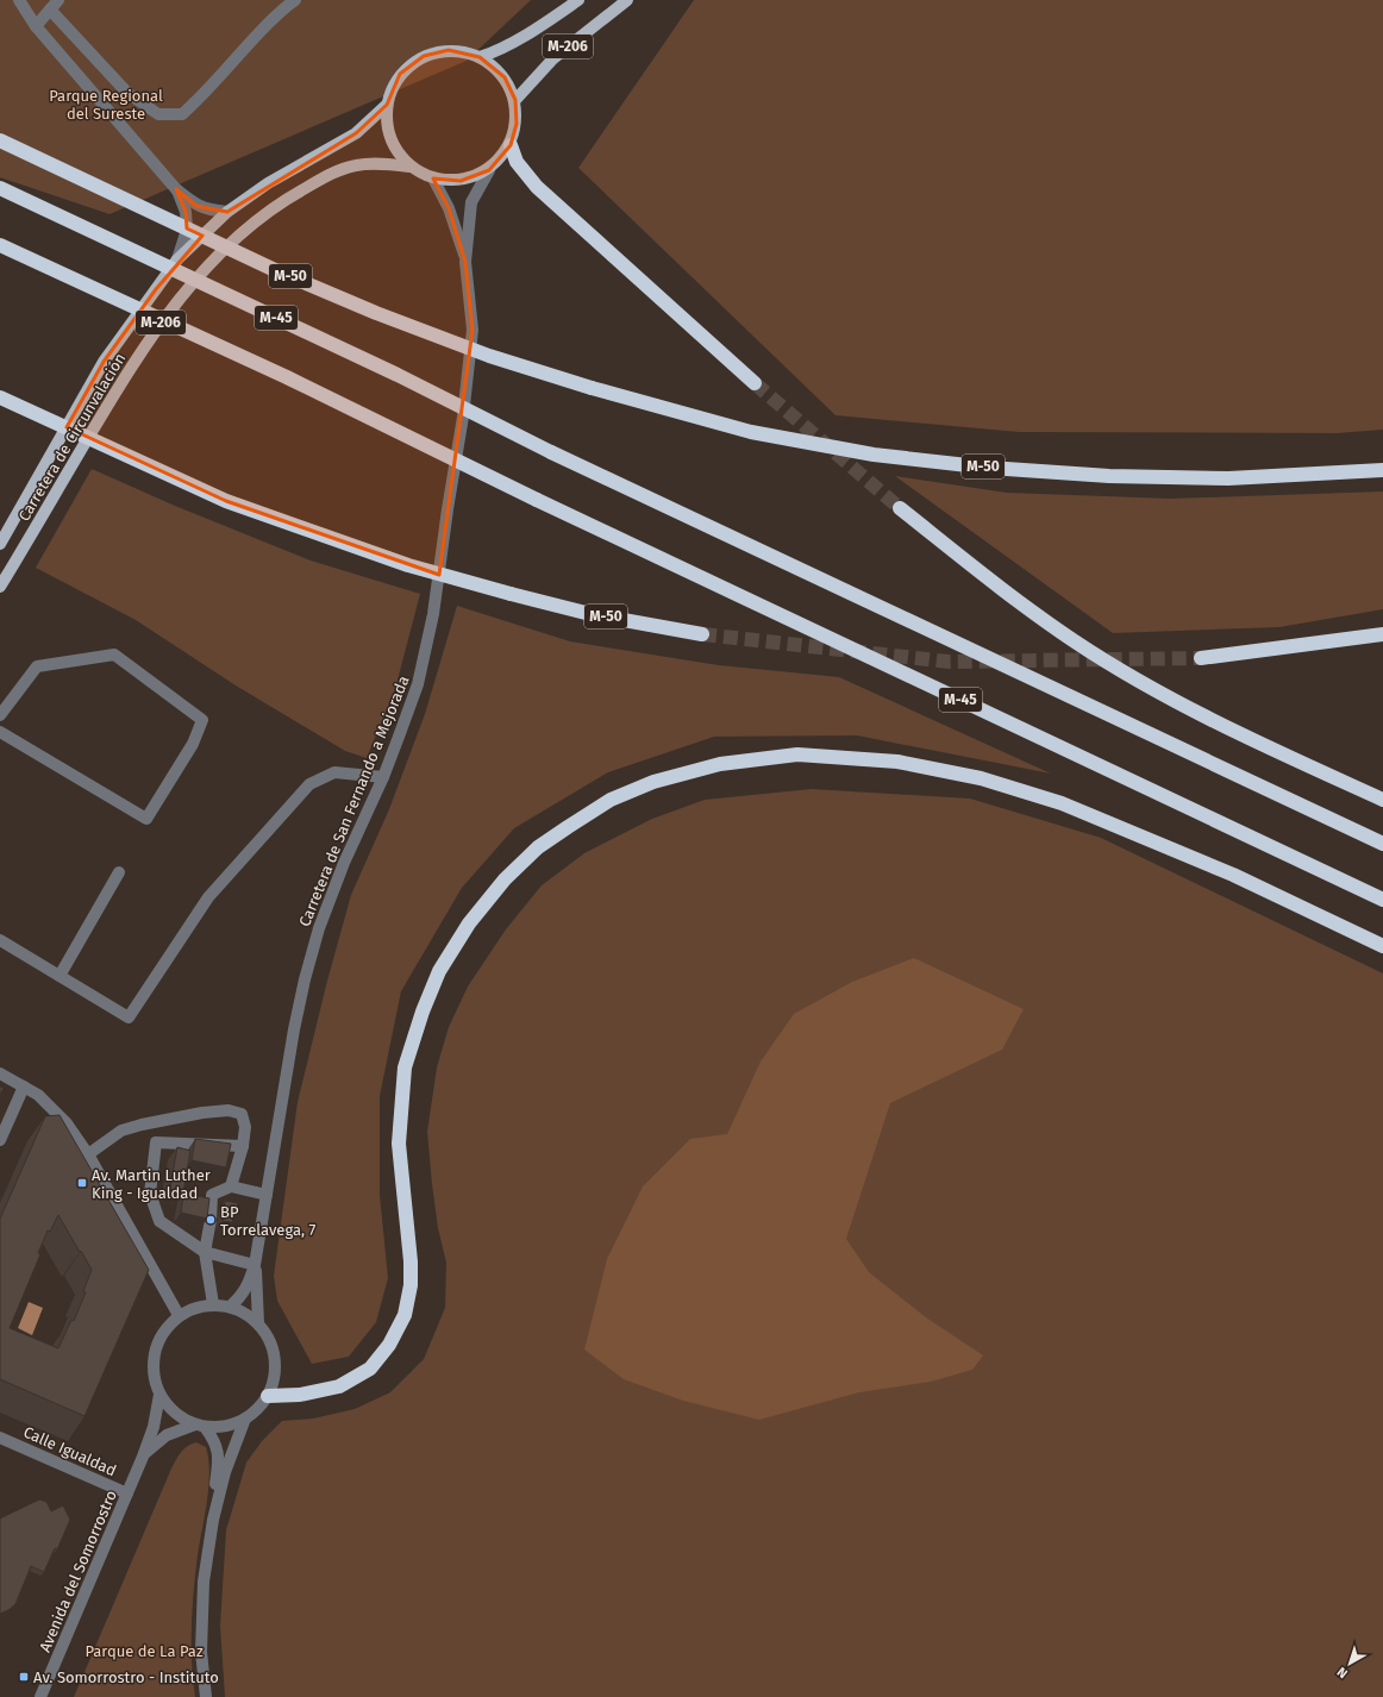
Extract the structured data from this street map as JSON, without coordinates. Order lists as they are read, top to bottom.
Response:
{
  "streets": {
    "highway": ["M-50", "M-45"],
    "main road": ["M-206", "Carretera de Circunvalación"],
    "street": ["Carretera de San Fernando a Mejorada", "Calle Igualdad", "Avenida del Somorrostro"]
  },
  "crossings": [
    ["M-206", "Carretera de Circunvalación"],
    ["Calle Igualdad", "Avenida del Somorrostro"]
  ],
  "parks": ["Parque Regional del Sureste", "Parque de La Paz"],
  "places": {
    "transit": ["Av. Martin Luther King - Igualdad", "Av. Somorrostro - Instituto"],
    "other": ["BP Torrelavega, 7"]
  },
  "north": "bottom left"
}
